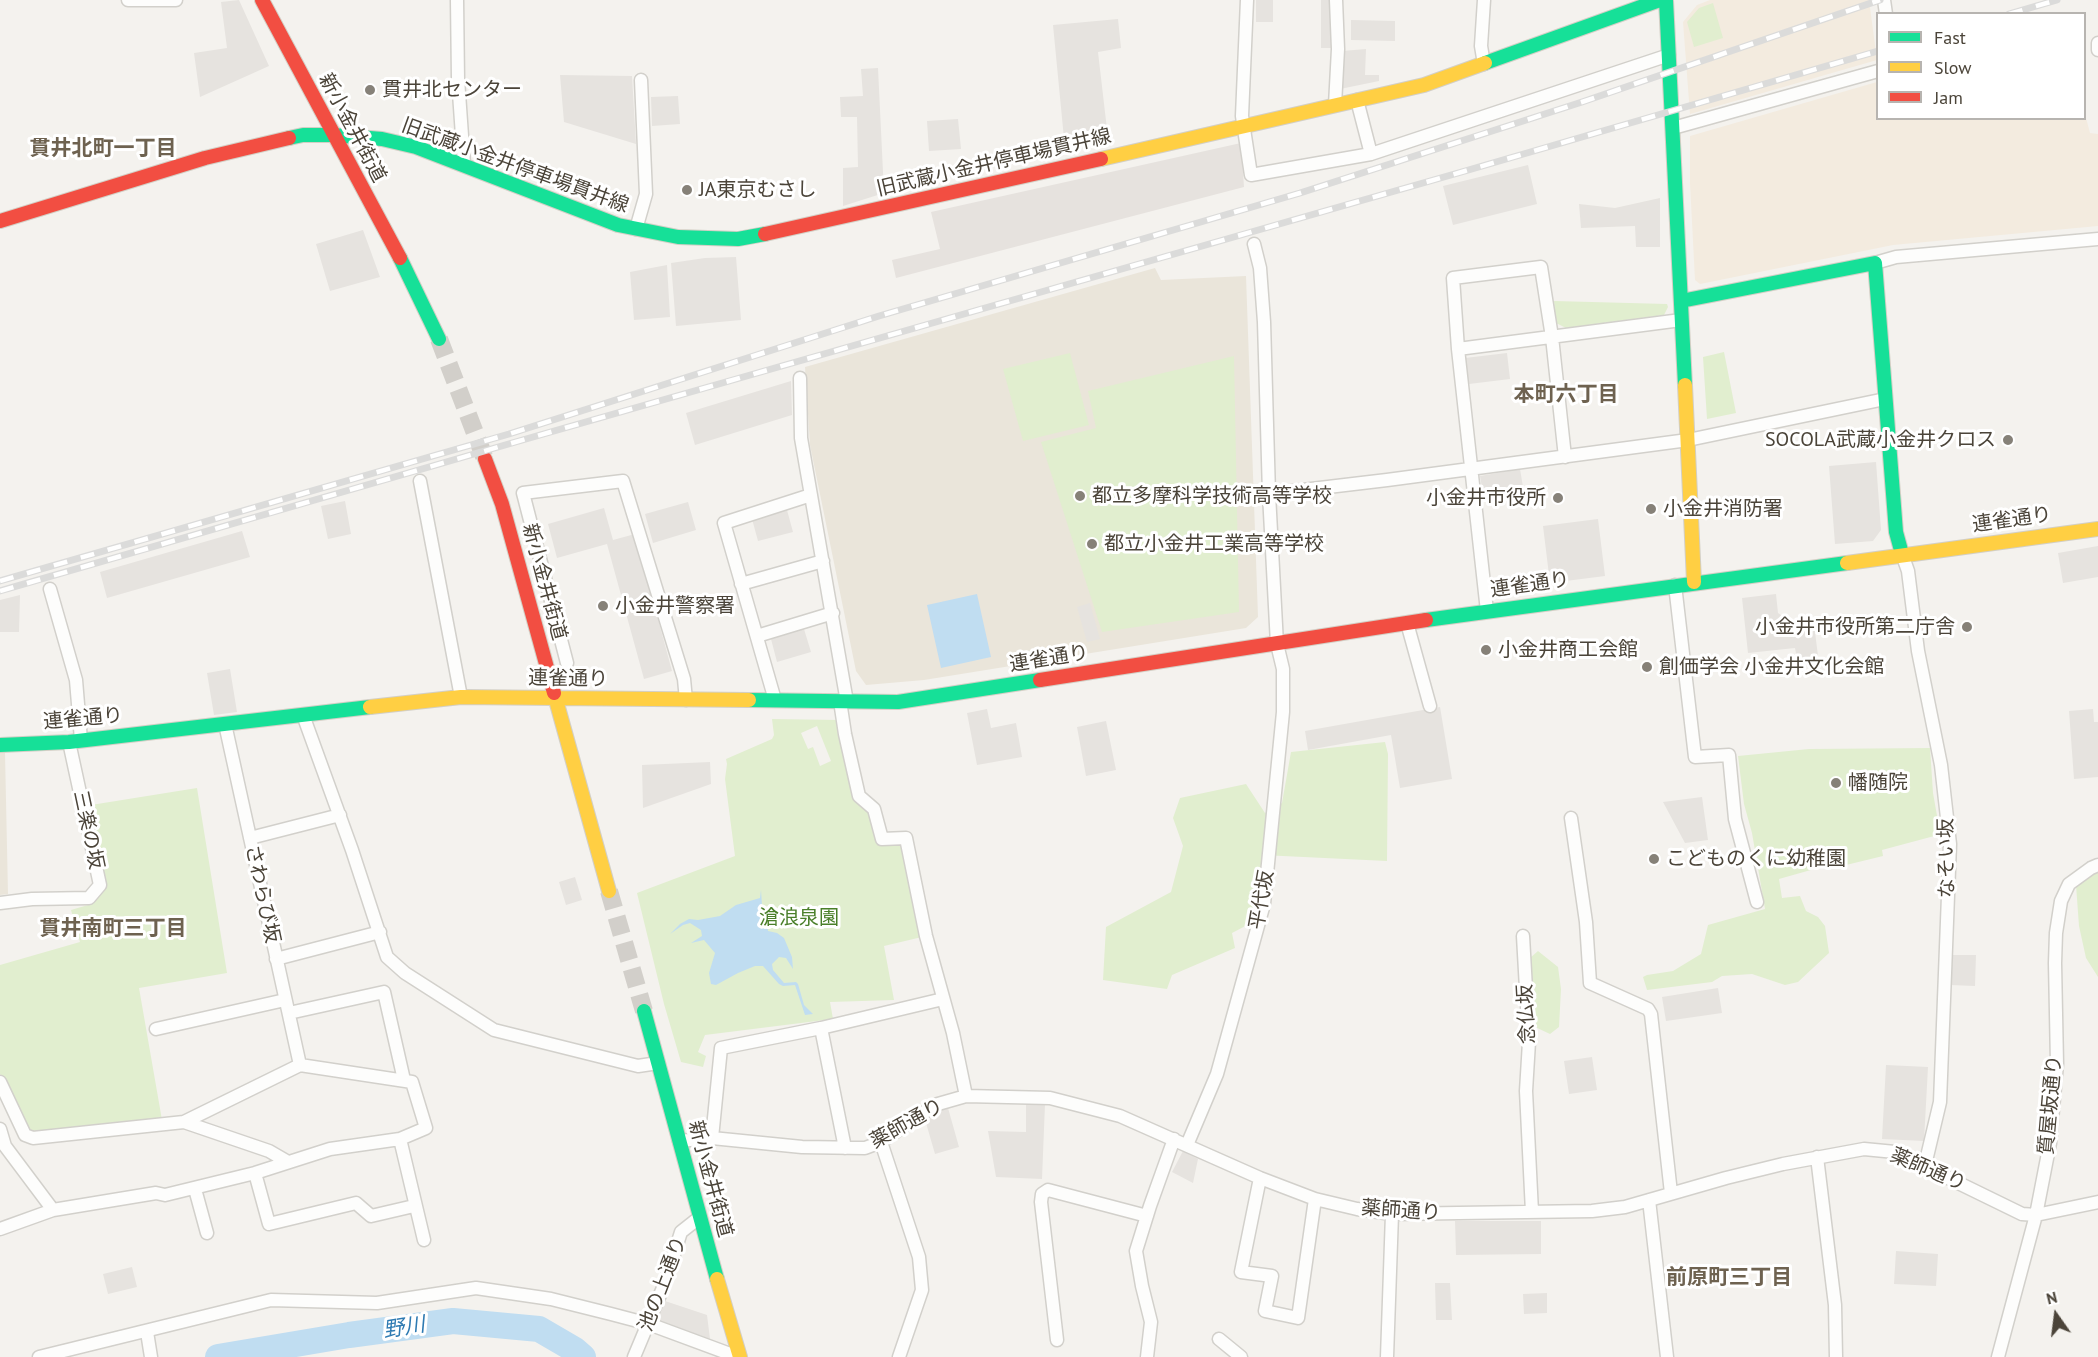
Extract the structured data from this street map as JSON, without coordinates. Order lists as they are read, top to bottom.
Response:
{
  "streets": {
    "main road": ["新小金井街道", "旧武蔵小金井停車場貫井線", "連雀通り"],
    "street": [
      "三楽の坂",
      "なそい坂",
      "さわらび坂",
      "平代坂",
      "念仏坂",
      "質屋坂通り",
      "薬師通り",
      "池の上通り"
    ]
  },
  "crossings": [
    ["新小金井街道", "旧武蔵小金井停車場貫井線"],
    ["新小金井街道", "連雀通り"],
    ["新小金井街道", "薬師通り"],
    ["新小金井街道", "池の上通り"],
    ["連雀通り", "三楽の坂"],
    ["連雀通り", "なそい坂"],
    ["連雀通り", "さわらび坂"],
    ["連雀通り", "平代坂"],
    ["なそい坂", "薬師通り"],
    ["平代坂", "薬師通り"],
    ["念仏坂", "薬師通り"],
    ["質屋坂通り", "薬師通り"]
  ],
  "districts": [
    "貫井北町一丁目",
    "本町六丁目",
    "貫井南町三丁目",
    "前原町三丁目"
  ],
  "water": ["野川"],
  "parks": ["滄浪泉園"],
  "places": [
    "貫井北センター",
    "JA東京むさし",
    "SOCOLA武蔵小金井クロス",
    "都立多摩科学技術高等学校",
    "小金井市役所",
    "小金井消防署",
    "都立小金井工業高等学校",
    "小金井警察署",
    "小金井市役所第二庁舎",
    "小金井商工会館",
    "創価学会 小金井文化会館",
    "幡随院",
    "こどものくに幼稚園"
  ],
  "legend": ["Fast", "Slow", "Jam"],
  "north": "top"
}
